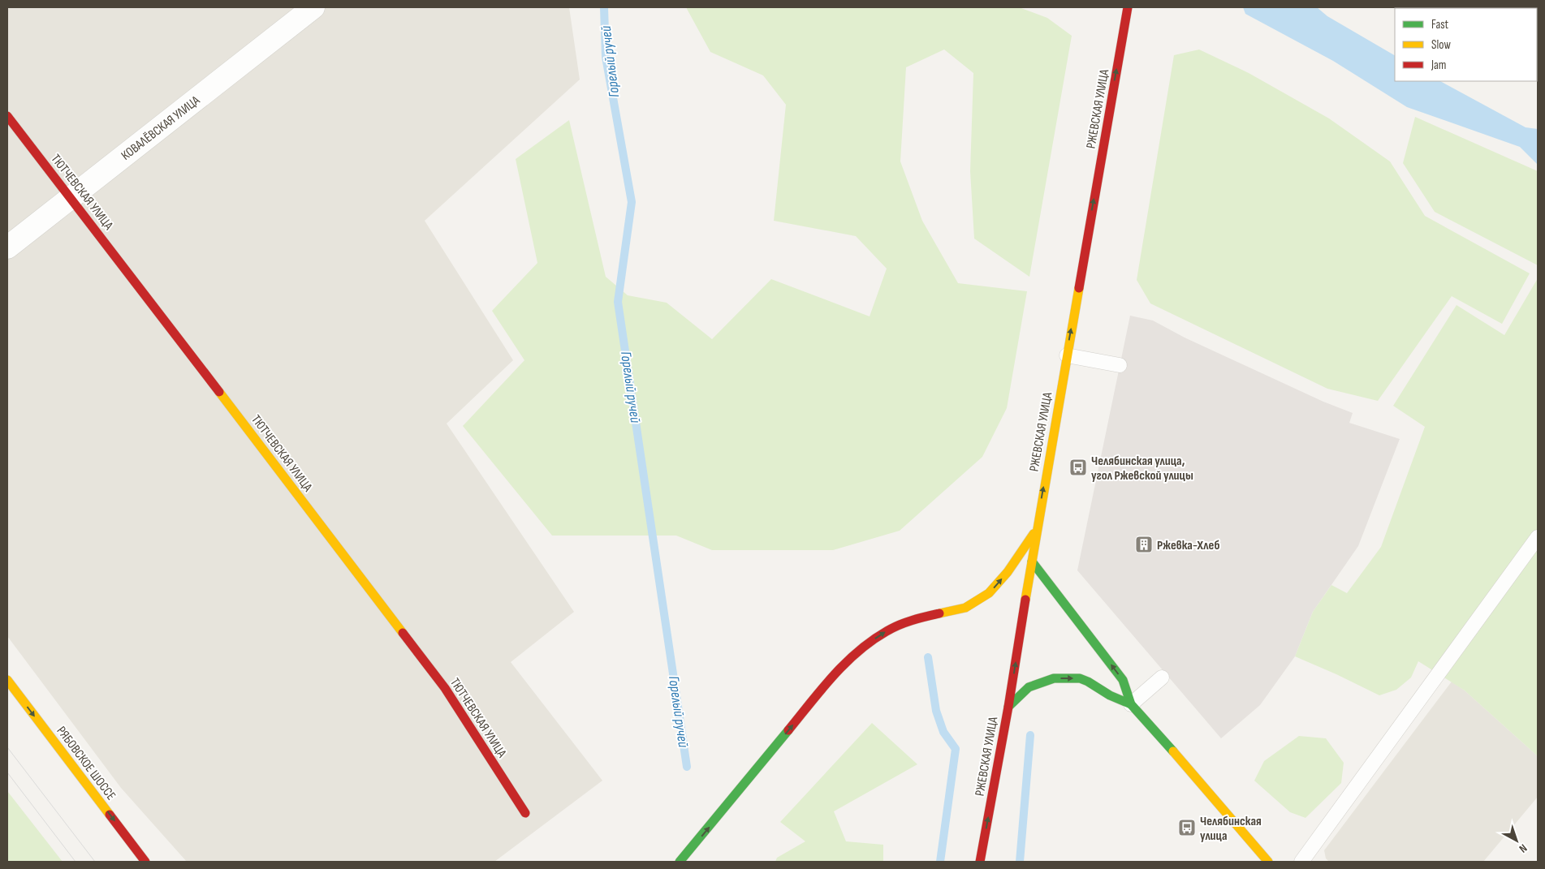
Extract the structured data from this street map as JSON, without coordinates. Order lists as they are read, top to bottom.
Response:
{
  "streets": {
    "main road": ["РЖЕВСКАЯ УЛИЦА", "ТЮТЧЕВСКАЯ УЛИЦА", "РЯБОВСКОЕ ШОССЕ"],
    "street": ["КОВАЛЁВСКАЯ УЛИЦА"]
  },
  "crossings": [
    ["КОВАЛЁВСКАЯ УЛИЦА", "ТЮТЧЕВСКАЯ УЛИЦА"]
  ],
  "one_way": ["РЖЕВСКАЯ УЛИЦА", "РЯБОВСКОЕ ШОССЕ"],
  "water": ["Горелый ручей"],
  "places": {
    "bus stop": ["Челябинская улица, угол Ржевской улицы", "Челябинская улица"],
    "building": ["Ржевка-Хлеб"]
  },
  "legend": ["Fast", "Slow", "Jam"],
  "north": "bottom right"
}
